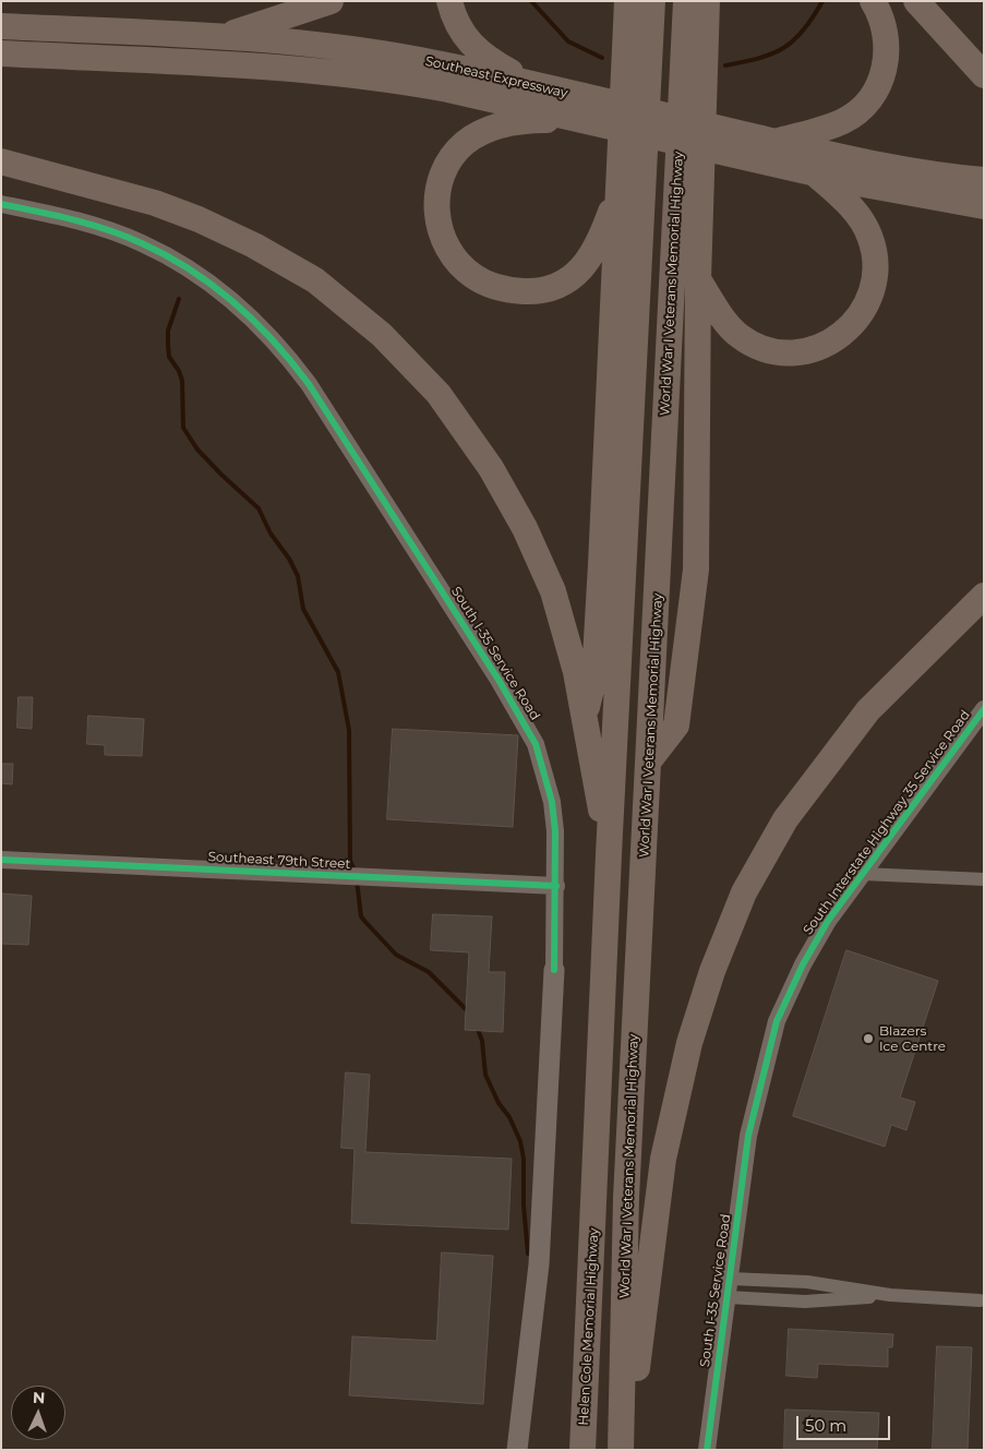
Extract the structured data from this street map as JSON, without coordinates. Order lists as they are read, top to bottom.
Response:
{
  "streets": {
    "highway": ["Southeast Expressway", "World War I Veterans Memorial Highway", "Helen Cole Memorial Highway"],
    "main road": ["South I-35 Service Road"],
    "street": ["South Interstate Highway 35 Service Road", "Southeast 79th Street"]
  },
  "crossings": [
    ["South I-35 Service Road", "South Interstate Highway 35 Service Road"],
    ["South I-35 Service Road", "Southeast 79th Street"]
  ],
  "places": ["Blazers Ice Centre"],
  "scale_bar": "50 m",
  "north": "top"
}
